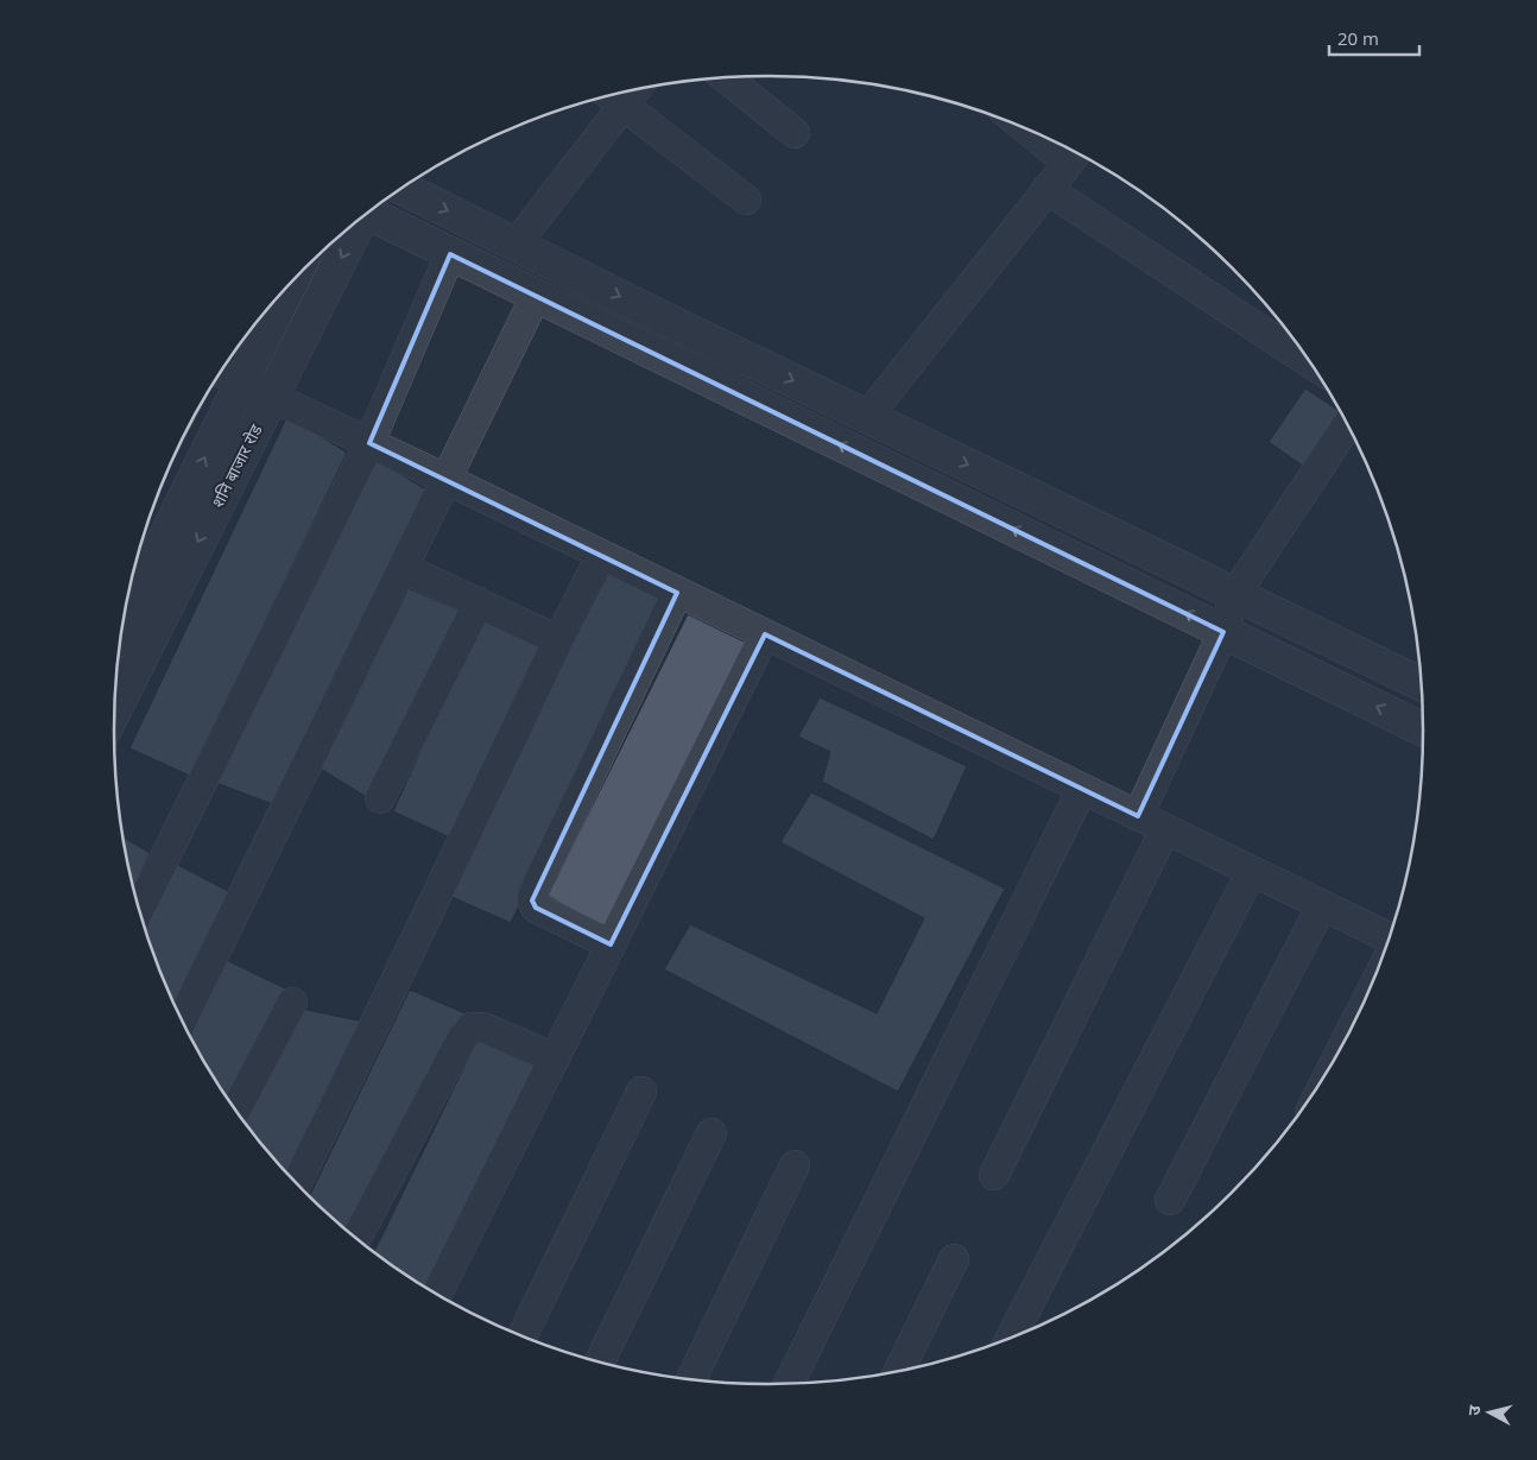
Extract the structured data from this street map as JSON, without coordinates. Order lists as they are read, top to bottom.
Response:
{
  "streets": {
    "street": ["शनि बाजार रोड"]
  },
  "scale_bar": "20 m",
  "north": "left"
}
